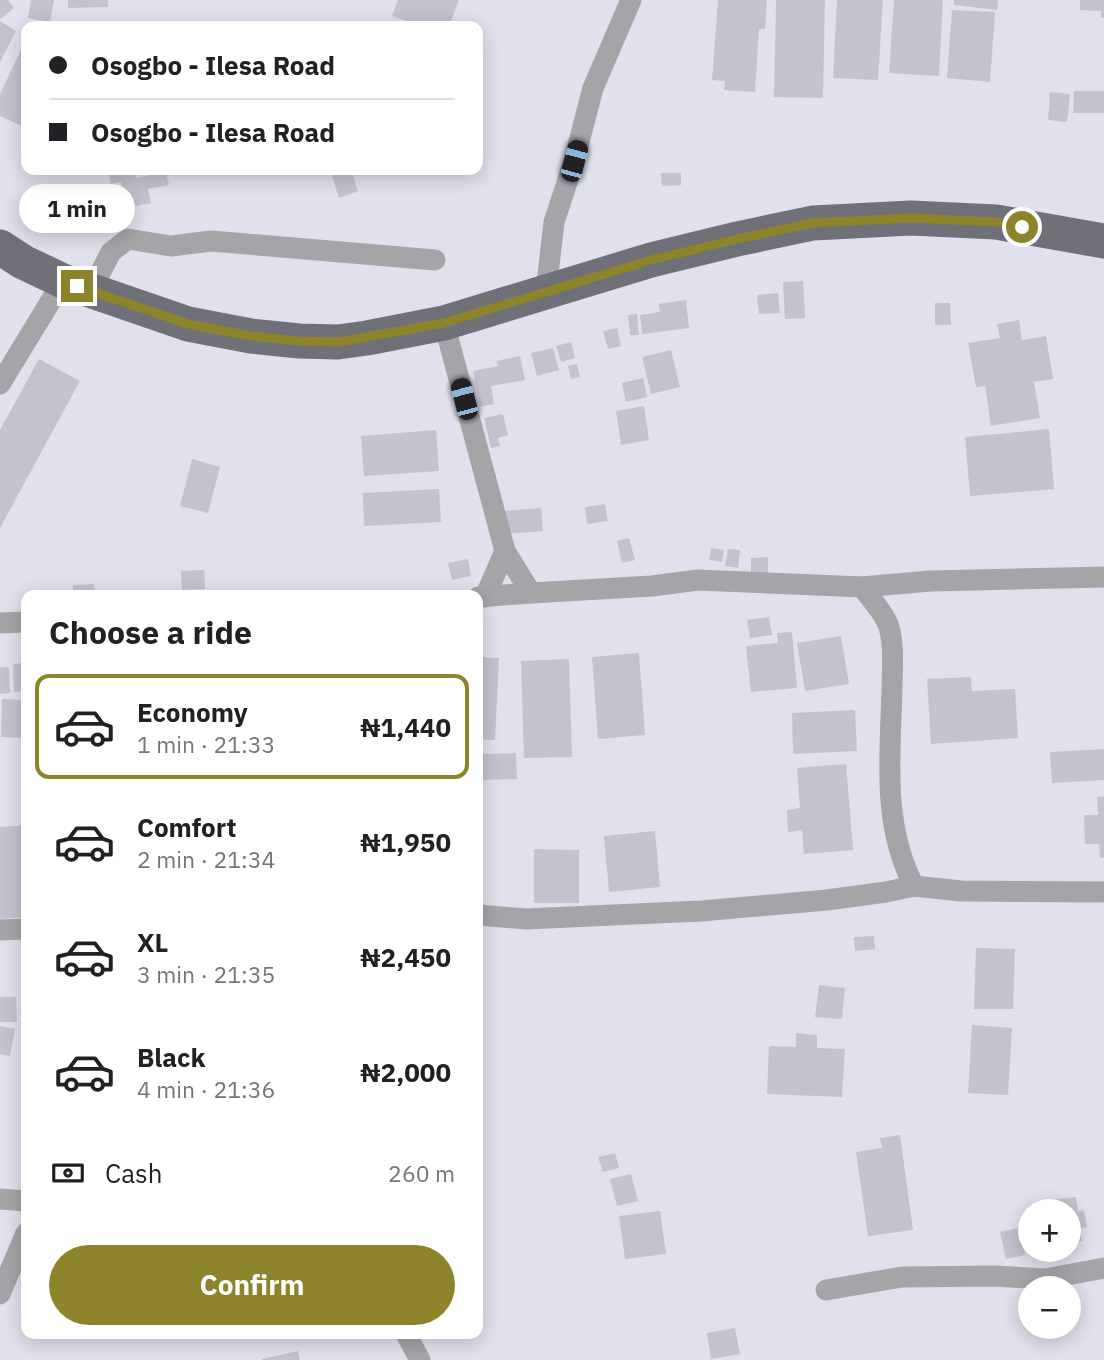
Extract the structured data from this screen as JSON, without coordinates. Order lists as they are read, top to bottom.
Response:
{
  "page": {
    "banner": ["Osogbo - Ilesa Road", "Osogbo - Ilesa Road"],
    "bubble": "1 min",
    "heading": "Choose a ride",
    "list": [
      {
        "name": "Economy",
        "note": "1 min · 21:33",
        "value": "₦1,440"
      },
      {
        "name": "Comfort",
        "note": "2 min · 21:34",
        "value": "₦1,950"
      },
      {
        "name": "XL",
        "note": "3 min · 21:35",
        "value": "₦2,450"
      },
      {
        "name": "Black",
        "note": "4 min · 21:36",
        "value": "₦2,000"
      }
    ],
    "pay": ["Cash", "260 m"],
    "map_buttons": ["+", "−"],
    "buttons": "Confirm"
  }
}
